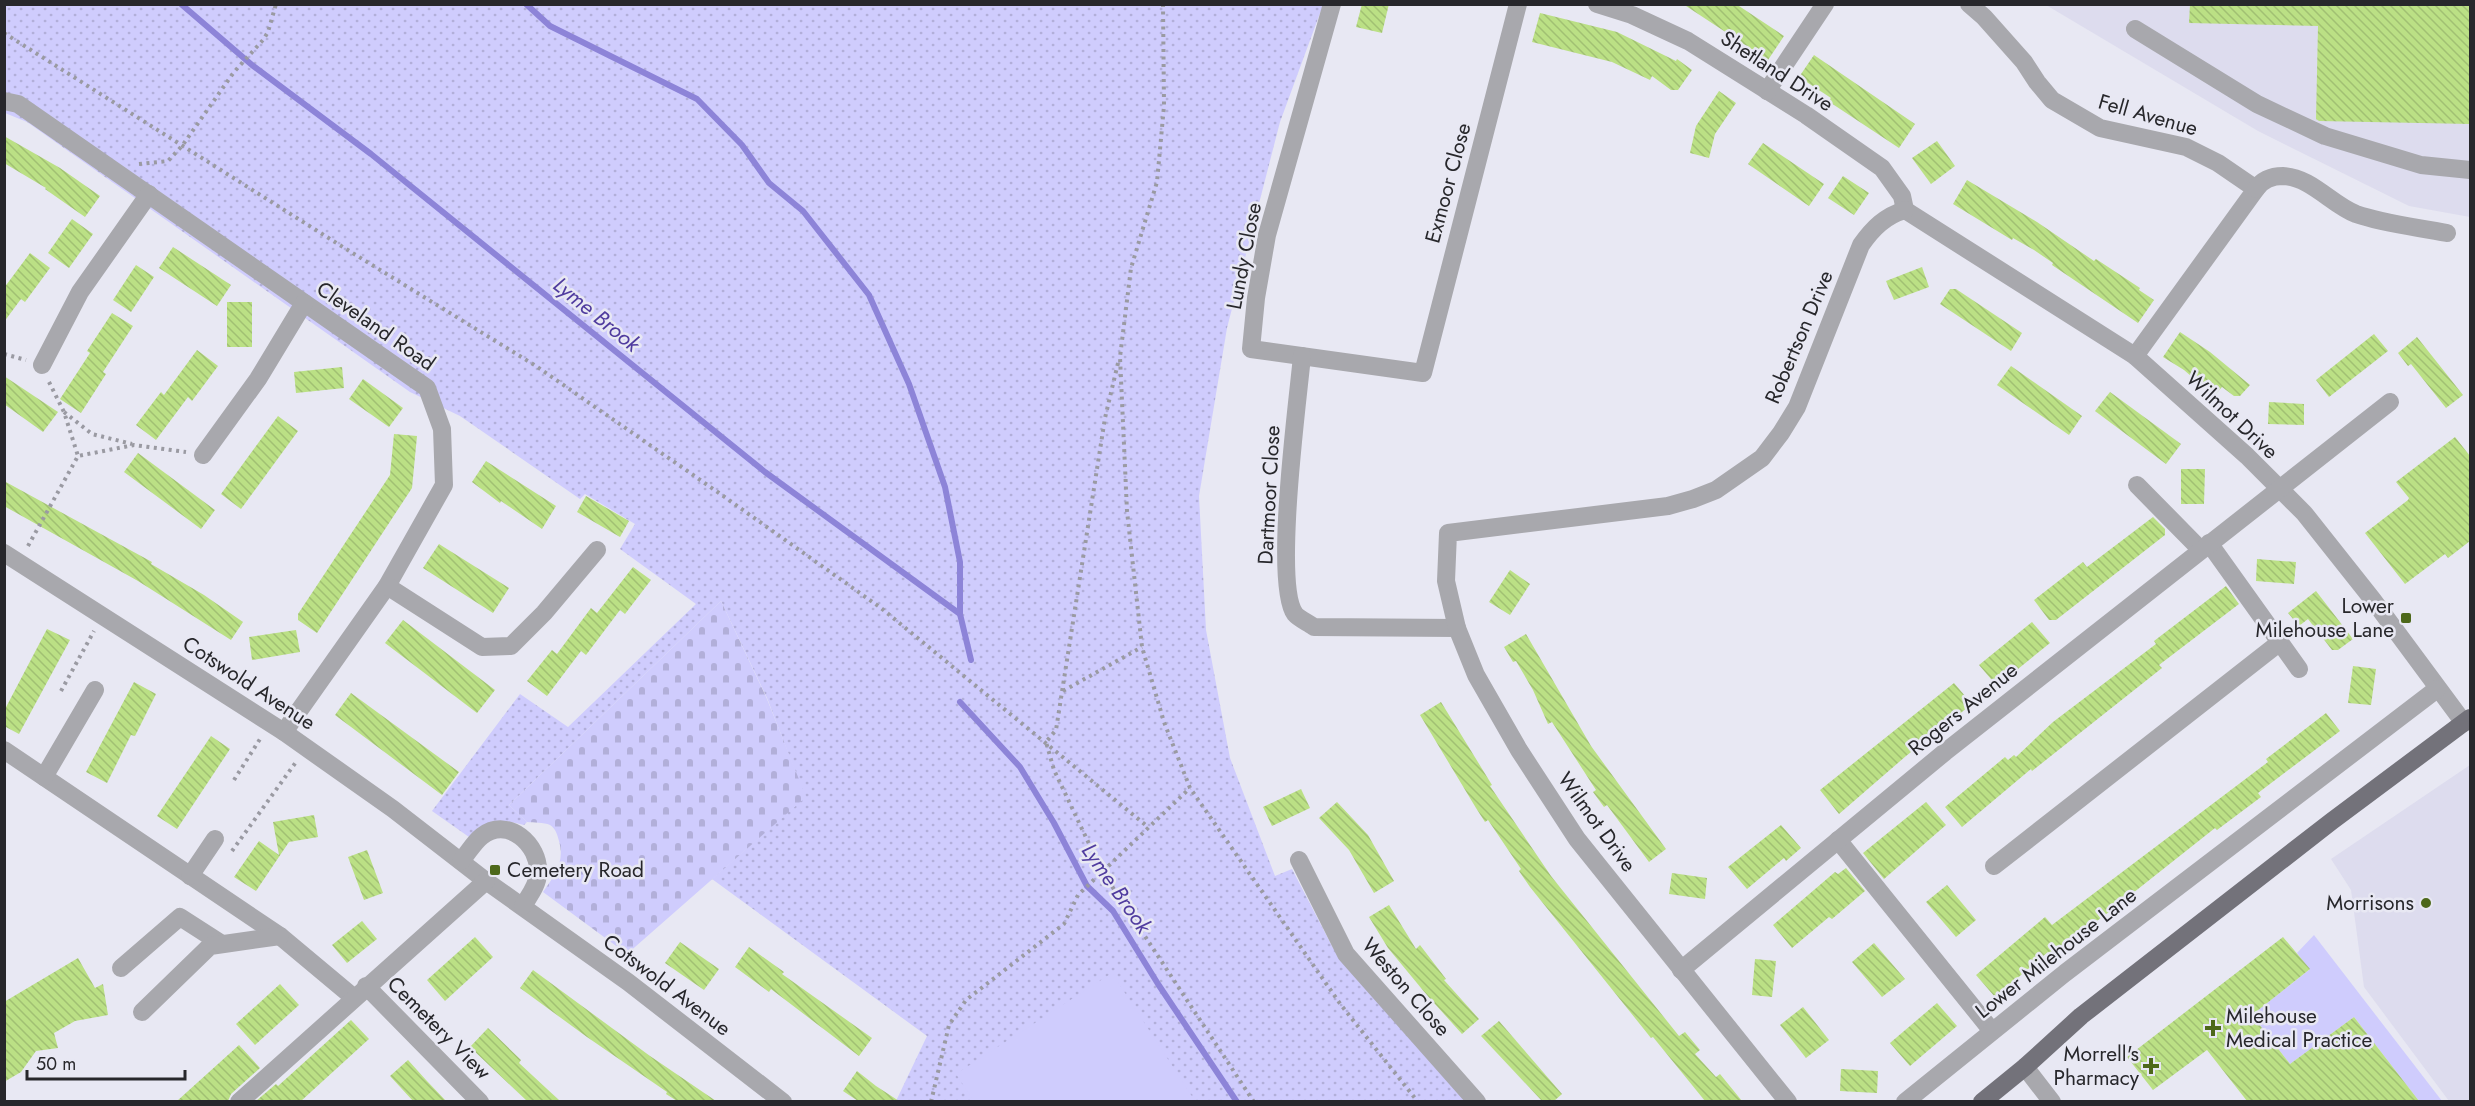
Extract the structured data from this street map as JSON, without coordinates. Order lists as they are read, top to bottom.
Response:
{
  "streets": {
    "street": [
      "Shetland Drive",
      "Fell Avenue",
      "Exmoor Close",
      "Lundy Close",
      "Cleveland Road",
      "Robertson Drive",
      "Wilmot Drive",
      "Dartmoor Close",
      "Cotswold Avenue",
      "Rogers Avenue",
      "Lower Milehouse Lane",
      "Weston Close",
      "Cemetery View"
    ]
  },
  "crossings": [
    ["Shetland Drive", "Robertson Drive"],
    ["Shetland Drive", "Wilmot Drive"],
    ["Exmoor Close", "Lundy Close"],
    ["Lundy Close", "Dartmoor Close"],
    ["Cleveland Road", "Cotswold Avenue"],
    ["Robertson Drive", "Wilmot Drive"],
    ["Wilmot Drive", "Dartmoor Close"],
    ["Wilmot Drive", "Rogers Avenue"],
    ["Wilmot Drive", "Lower Milehouse Lane"]
  ],
  "water": ["Lyme Brook"],
  "places": {
    "transit": ["Lower Milehouse Lane", "Cemetery Road"],
    "other": ["Morrisons"],
    "health": ["Milehouse Medical Practice", "Morrell's Pharmacy"]
  },
  "scale_bar": "50 m"
}
